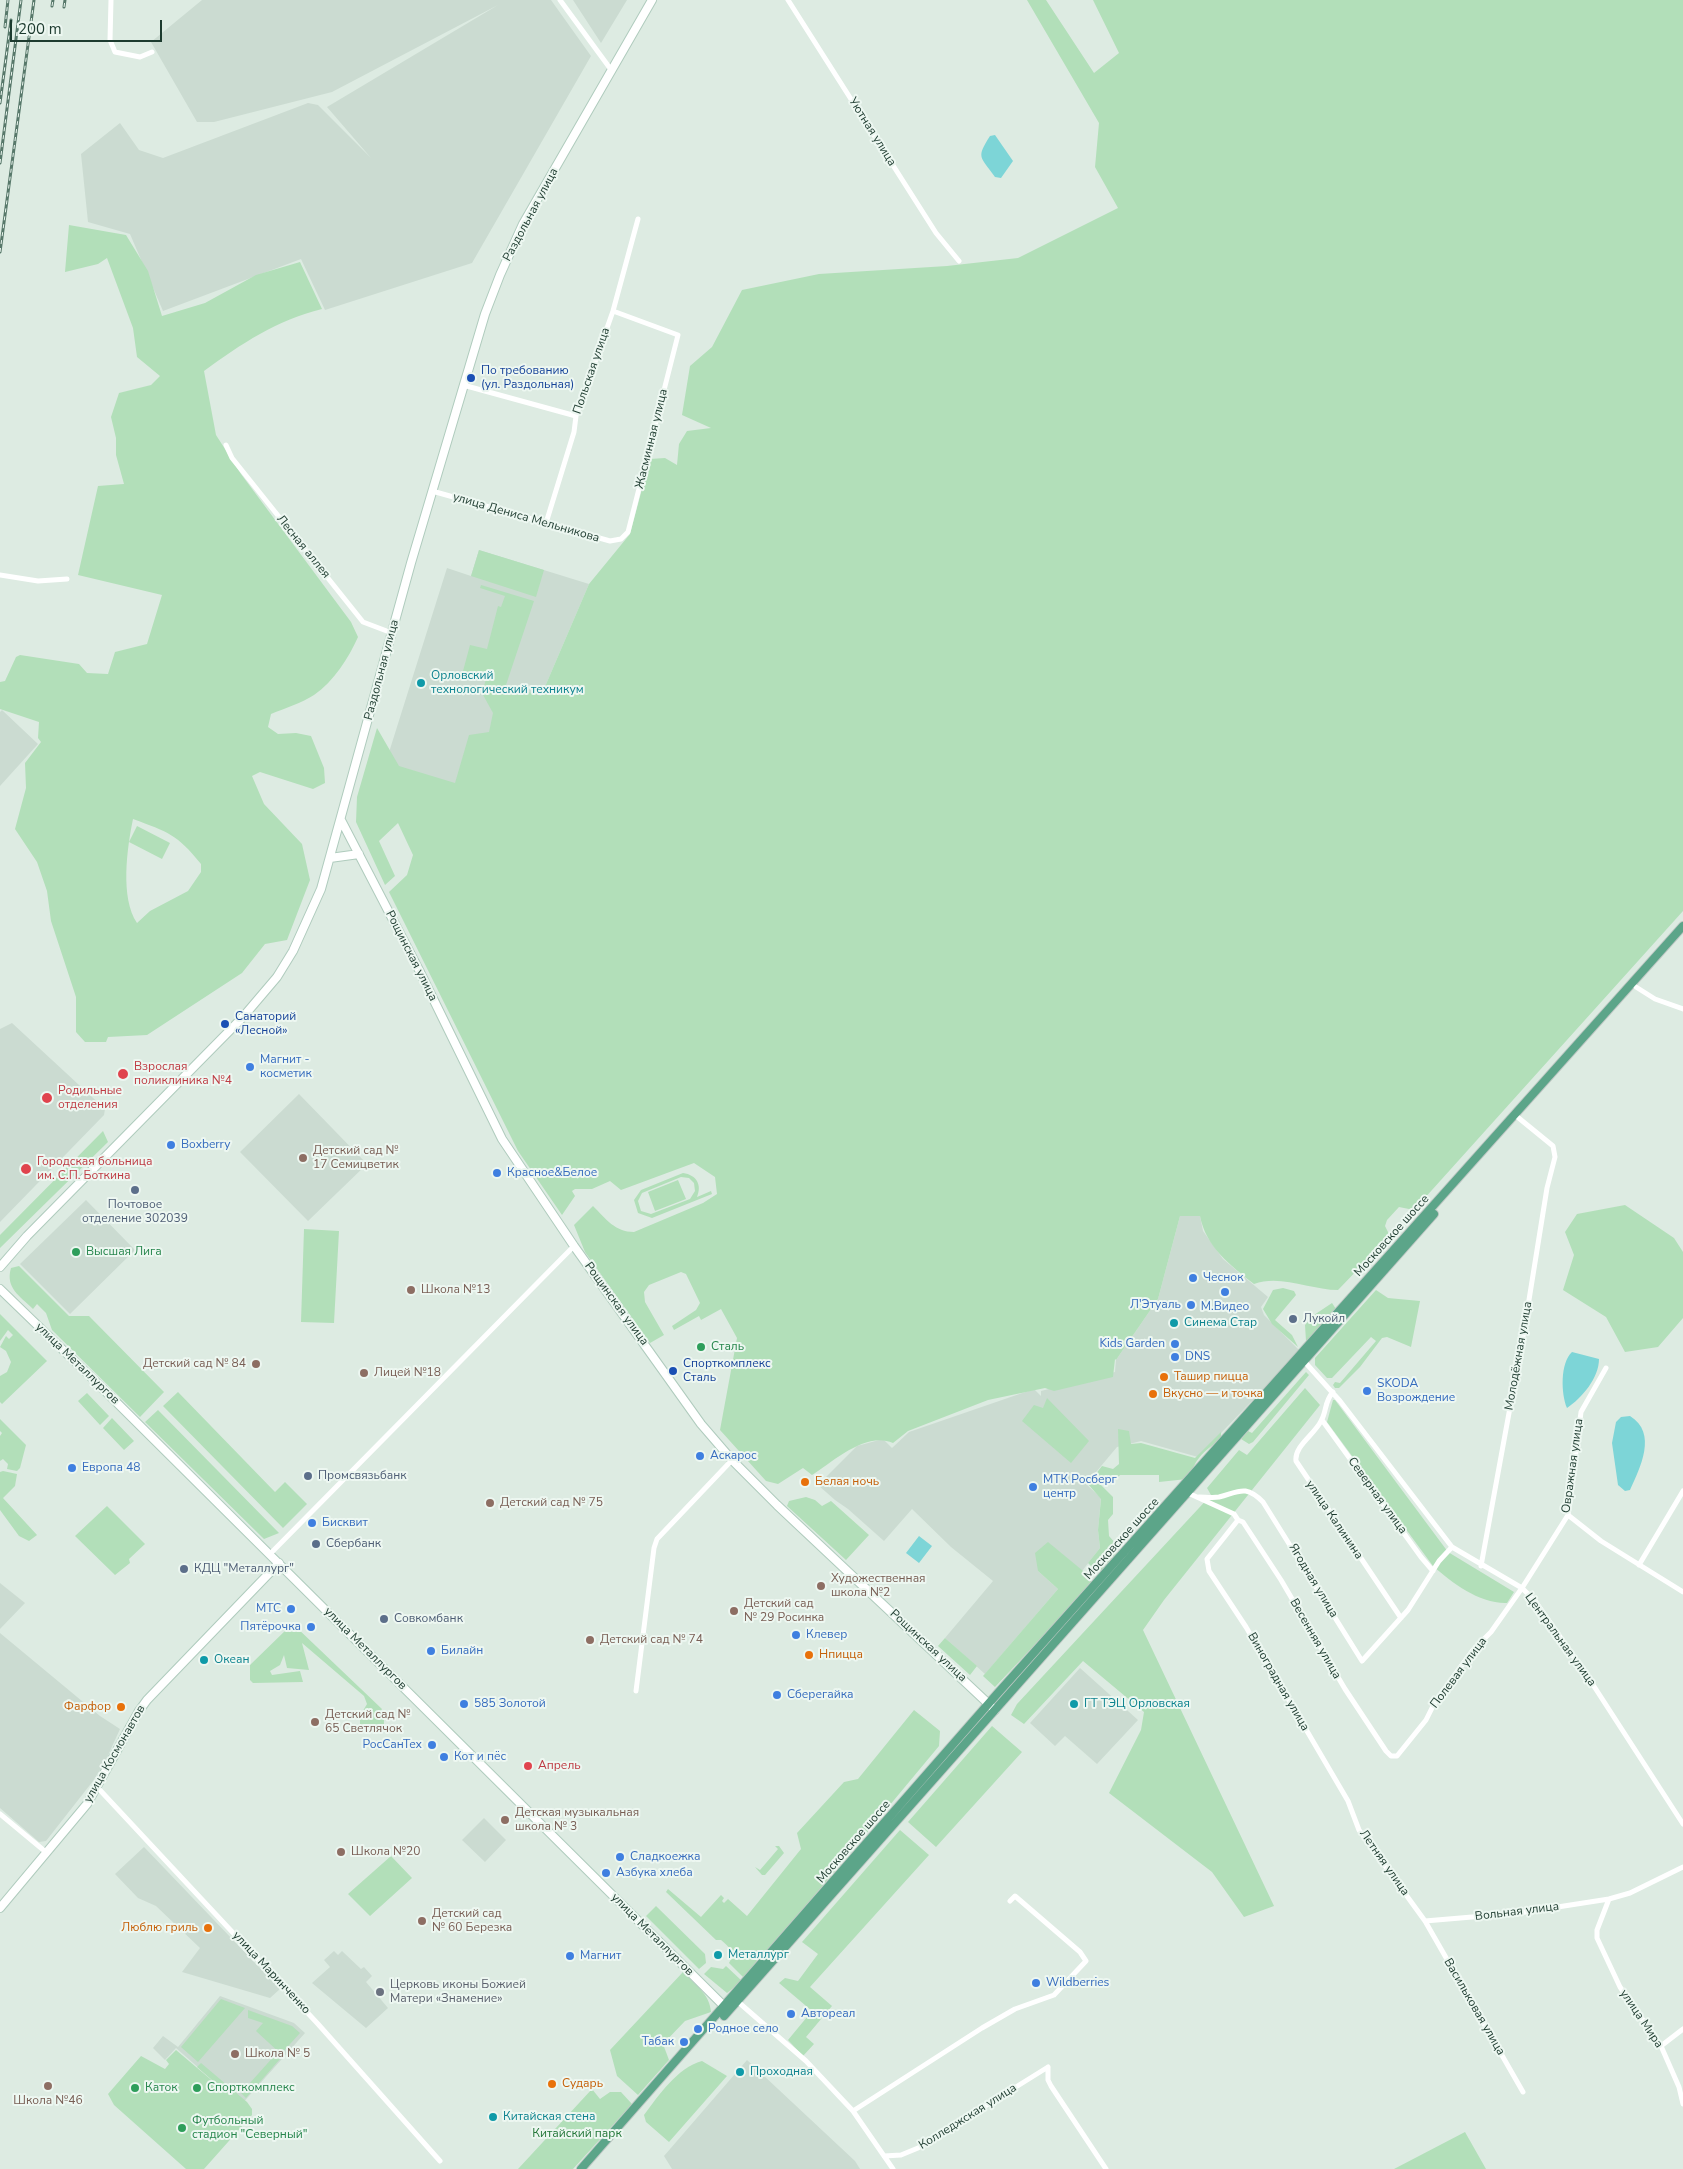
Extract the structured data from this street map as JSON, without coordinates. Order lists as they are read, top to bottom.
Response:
{
  "streets": {
    "main road": [
      "Раздольная улица",
      "Рощинская улица",
      "Московское шоссе",
      "улица Металлургов",
      "улица Космонавтов"
    ],
    "street": [
      "Уютная улица",
      "Польская улица",
      "Жасминная улица",
      "улица Дениса Мельникова",
      "Лесная аллея",
      "Молодёжная улица",
      "Овражная улица",
      "Северная улица",
      "улица Калинина",
      "Ягодная улица",
      "Весенняя улица",
      "Центральная улица",
      "Полевая улица",
      "Виноградная улица",
      "Летняя улица",
      "Вольная улица",
      "улица Маринченко",
      "Васильковая улица",
      "улица Мира",
      "Колледжская улица"
    ]
  },
  "crossings": [
    ["Раздольная улица", "улица Дениса Мельникова"],
    ["Раздольная улица", "Лесная аллея"],
    ["Раздольная улица", "Рощинская улица"],
    ["Польская улица", "Жасминная улица"],
    ["Польская улица", "улица Дениса Мельникова"],
    ["Жасминная улица", "улица Дениса Мельникова"],
    ["Рощинская улица", "Московское шоссе"],
    ["Московское шоссе", "Молодёжная улица"],
    ["Московское шоссе", "улица Металлургов"],
    ["Московское шоссе", "Ягодная улица"],
    ["Московское шоссе", "Весенняя улица"],
    ["Московское шоссе", "Центральная улица"],
    ["Молодёжная улица", "Центральная улица"],
    ["улица Металлургов", "улица Космонавтов"],
    ["Овражная улица", "Центральная улица"],
    ["Овражная улица", "Полевая улица"],
    ["Северная улица", "улица Калинина"],
    ["улица Калинина", "Ягодная улица"],
    ["Ягодная улица", "Весенняя улица"],
    ["Весенняя улица", "Полевая улица"],
    ["Весенняя улица", "Виноградная улица"],
    ["Центральная улица", "Полевая улица"],
    ["Виноградная улица", "Летняя улица"],
    ["улица Космонавтов", "улица Маринченко"],
    ["Летняя улица", "Вольная улица"],
    ["Летняя улица", "Васильковая улица"],
    ["Вольная улица", "Васильковая улица"],
    ["Вольная улица", "улица Мира"]
  ],
  "parks": ["Китайский парк"],
  "places": [
    "По требованию (ул. Раздольная)",
    "Орловский технологический техникум",
    "Санаторий «Лесной»",
    "Магнит - косметик",
    "Взрослая поликлиника №4",
    "Родильные отделения",
    "Boxberry",
    "Детский сад № 17 Семицветик",
    "Городская больница им. С.П. Боткина",
    "Красное&Белое",
    "Почтовое отделение 302039",
    "Высшая Лига",
    "Чеснок",
    "Школа №13",
    "М.Видео",
    "Л'Этуаль",
    "Лукойл",
    "Синема Стар",
    "Kids Garden",
    "Сталь",
    "DNS",
    "Детский сад № 84",
    "Спорткомплекс Сталь",
    "Лицей №18",
    "Ташир пицца",
    "SKODA Возрождение",
    "Вкусно — и точка",
    "Аскарос",
    "Европа 48",
    "Промсвязьбанк",
    "Белая ночь",
    "МТК Росберг центр",
    "Детский сад № 75",
    "Бисквит",
    "Сбербанк",
    "КДЦ \"Металлург\"",
    "Художественная школа №2",
    "МТС",
    "Детский сад № 29 Росинка",
    "Совкомбанк",
    "Пятёрочка",
    "Клевер",
    "Детский сад № 74",
    "Билайн",
    "Нпицца",
    "Океан",
    "Сберегайка",
    "585 Золотой",
    "ГТ ТЭЦ Орловская",
    "Фарфор",
    "Детский сад № 65 Светлячок",
    "РосСанТех",
    "Кот и пёс",
    "Апрель",
    "Детская музыкальная школа № 3",
    "Школа №20",
    "Сладкоежка",
    "Азбука хлеба",
    "Детский сад № 60 Березка",
    "Люблю гриль",
    "Металлург",
    "Магнит",
    "Wildberries",
    "Церковь иконы Божией Матери «Знамение»",
    "Автореал",
    "Родное село",
    "Табак",
    "Школа № 5",
    "Проходная",
    "Сударь",
    "Школа №46",
    "Каток",
    "Спорткомплекс",
    "Китайская стена",
    "Футбольный стадион \"Северный\""
  ],
  "scale_bar": "200 m"
}
